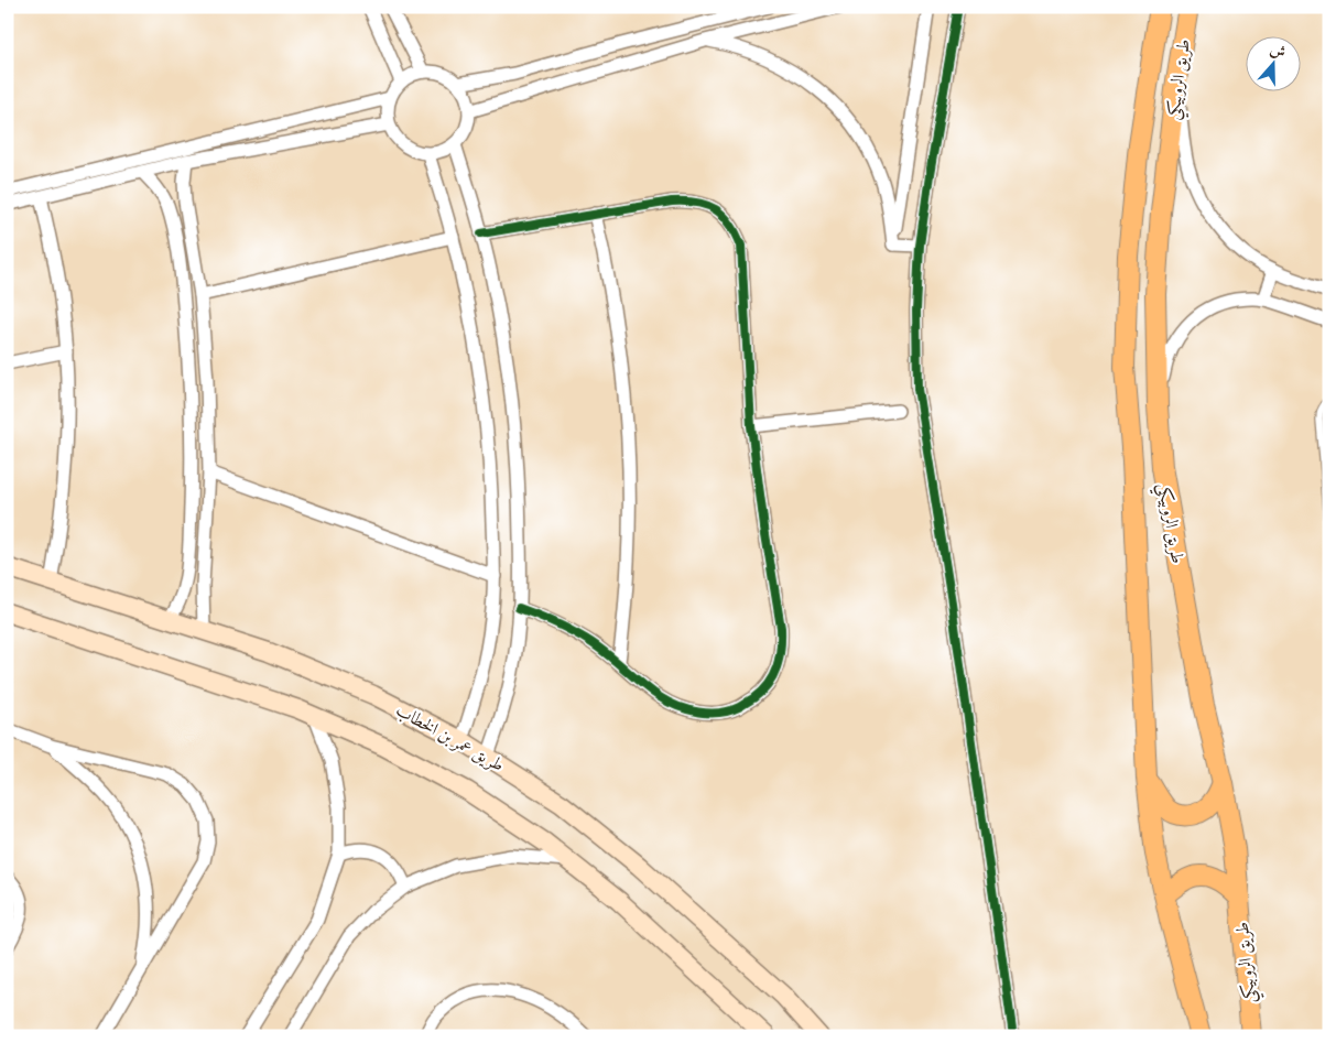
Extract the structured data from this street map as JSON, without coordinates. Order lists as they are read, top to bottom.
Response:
{
  "streets": {
    "main road": ["طريق الروبيكي"],
    "street": ["طريق عمر بن الخطاب"]
  },
  "north": "top"
}
